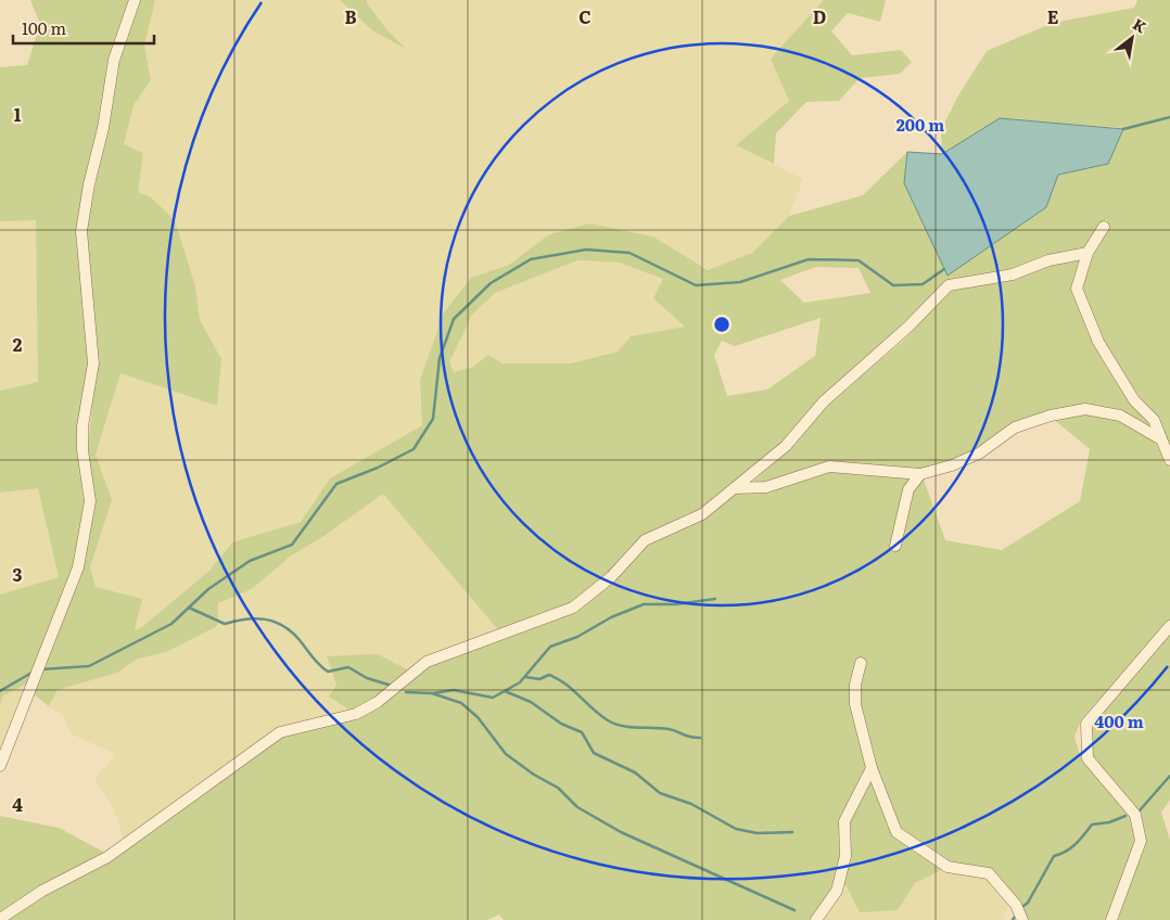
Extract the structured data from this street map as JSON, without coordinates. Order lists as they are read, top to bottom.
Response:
{
  "scale_bar": "100 m",
  "north": "top right",
  "grid": {
    "columns": [
      "B",
      "C",
      "D",
      "E"
    ],
    "rows": [
      "1",
      "2",
      "3",
      "4"
    ]
  },
  "rings": ["200 m", "400 m"]
}
